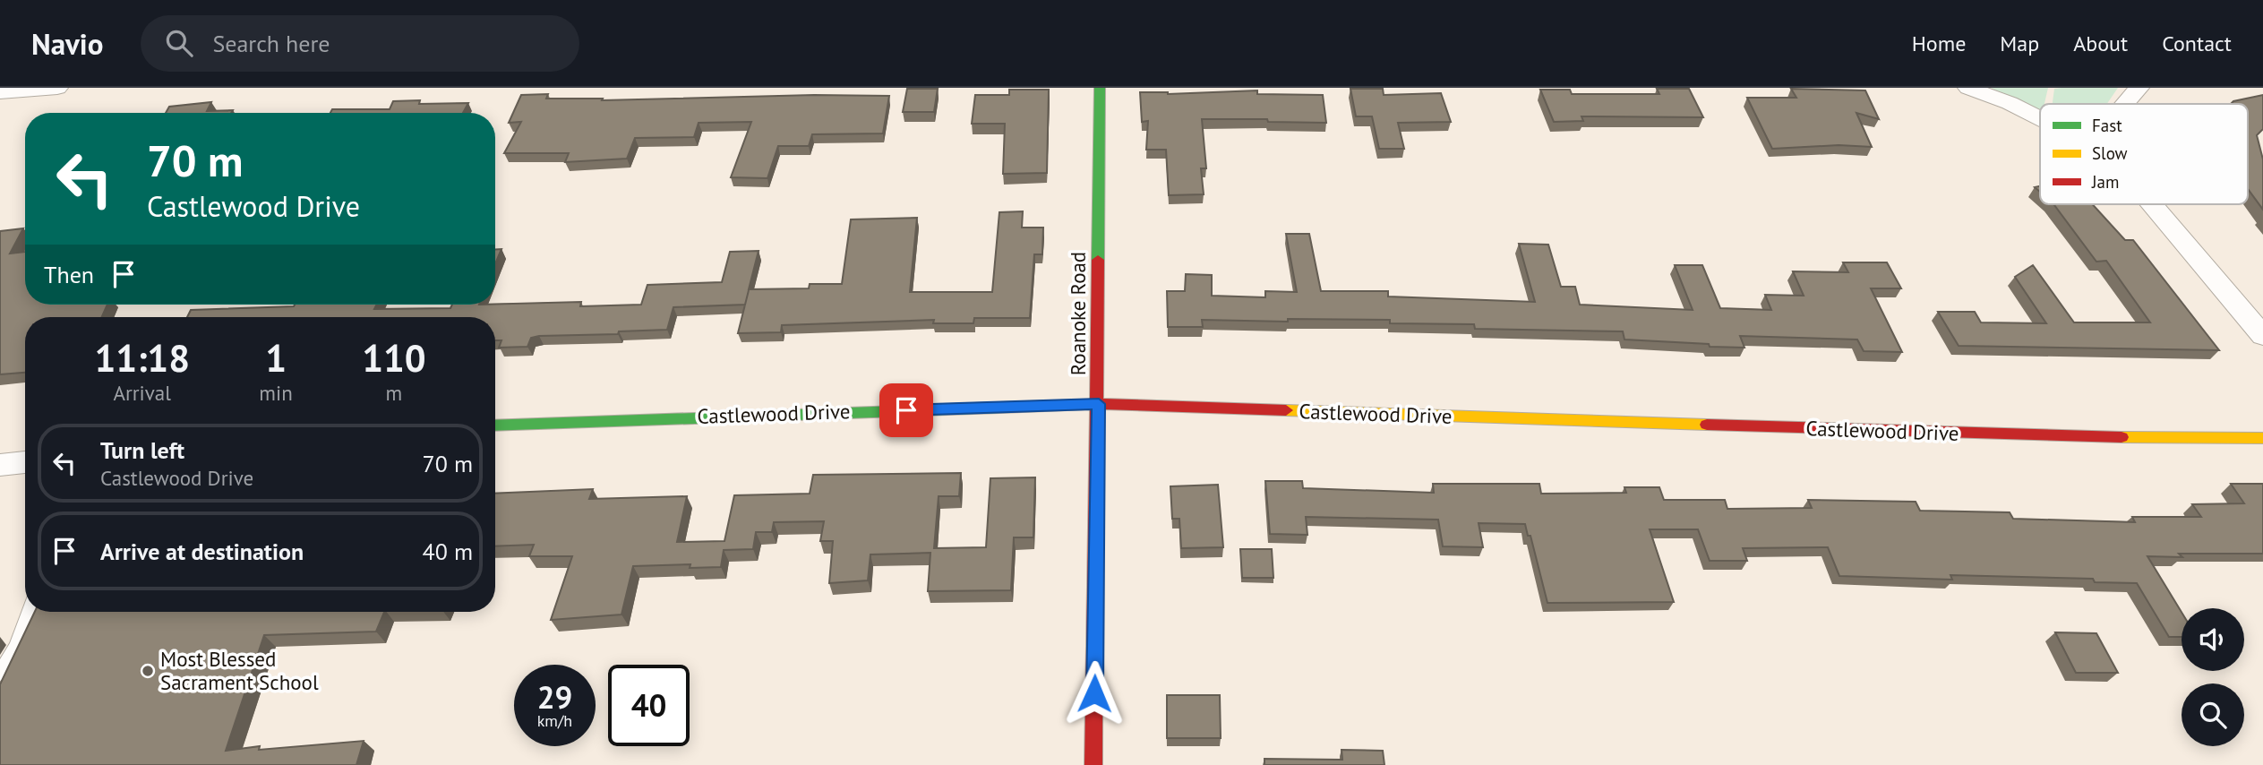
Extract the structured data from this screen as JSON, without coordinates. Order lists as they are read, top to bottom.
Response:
{
  "streets": {
    "street": ["Roanoke Road", "Castlewood Drive"]
  },
  "crossings": [
    ["Roanoke Road", "Castlewood Drive"]
  ],
  "places": ["Most Blessed Sacrament School"],
  "legend": ["Fast", "Slow", "Jam"],
  "page": {
    "header": "Navio",
    "search": "Search here",
    "nav": [
      "Home",
      "Map",
      "About",
      "Contact"
    ],
    "turn": ["70 m", "Castlewood Drive"],
    "then": "Then",
    "eta": [
      "11:18",
      "Arrival",
      "1",
      "min",
      "110",
      "m"
    ],
    "list": [
      {
        "name": "Turn left",
        "note": "Castlewood Drive",
        "value": "70 m"
      },
      {
        "name": "Arrive at destination",
        "value": "40 m"
      }
    ],
    "speed": "29 km/h",
    "limit": "40"
  }
}
